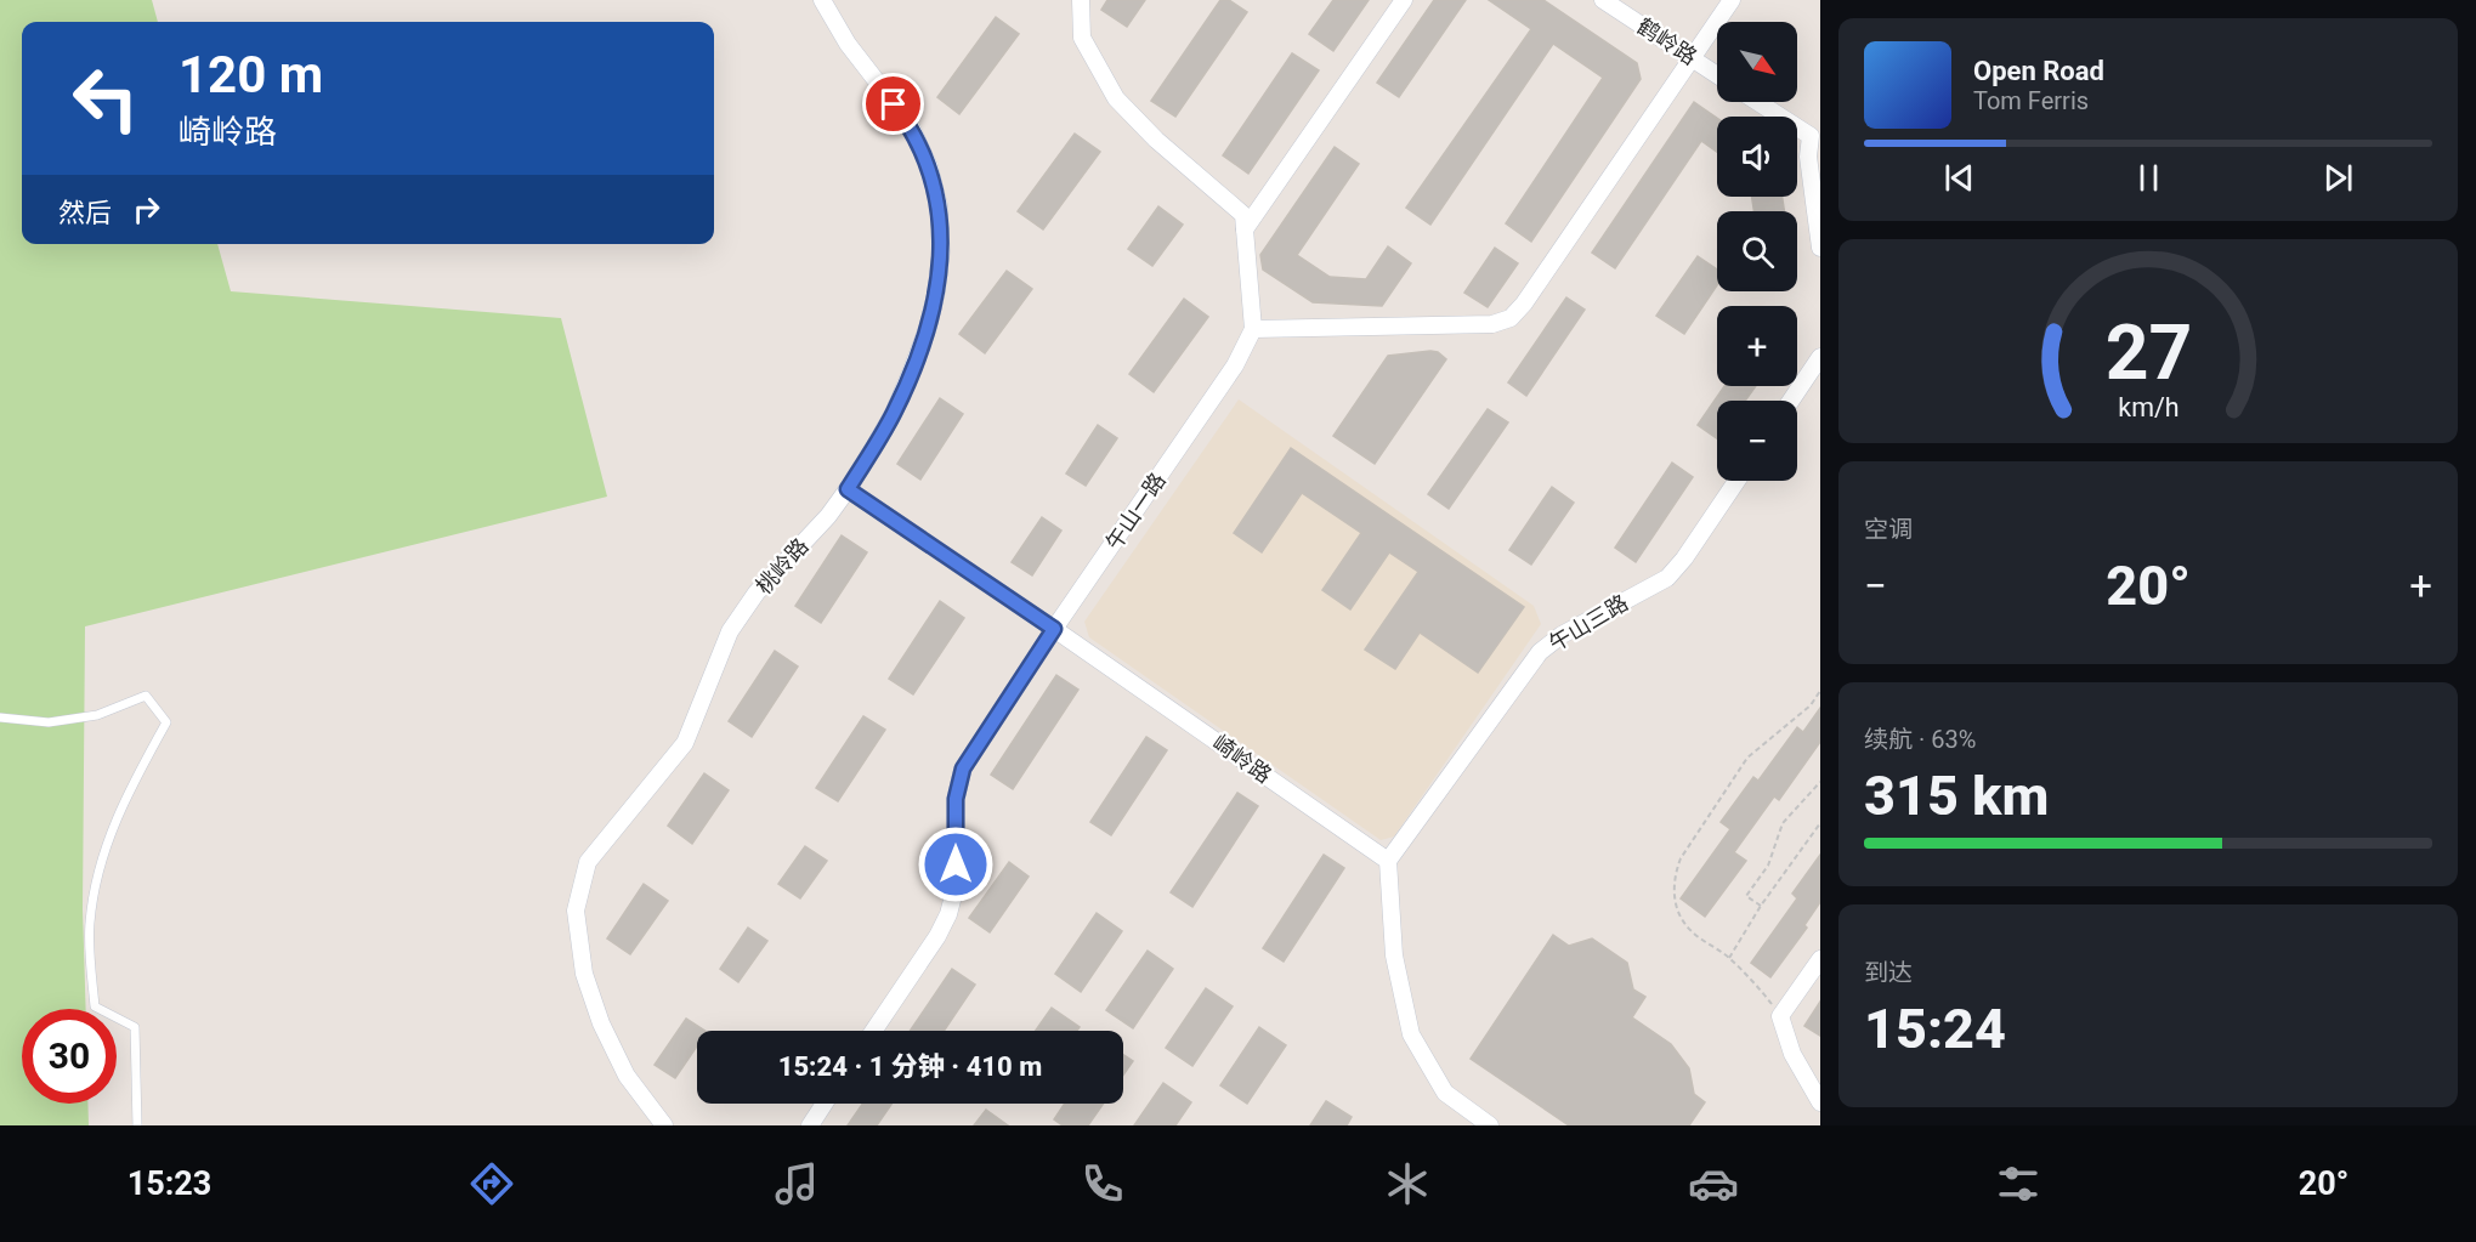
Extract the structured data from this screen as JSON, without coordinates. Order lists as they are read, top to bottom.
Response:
{
  "streets": {
    "street": [
      "鹤岭路",
      "午山一路",
      "桃岭路",
      "午山三路",
      "崎岭路"
    ]
  },
  "crossings": [
    ["午山一路", "崎岭路"],
    ["桃岭路", "崎岭路"],
    ["午山三路", "崎岭路"]
  ],
  "north": "bottom right",
  "page": {
    "map_buttons": ["+", "−"],
    "turn": ["120 m", "崎岭路"],
    "song": ["Open Road", "Tom Ferris"],
    "then": "然后",
    "tile": [
      "空调",
      ["续航 · 63%", "315 km"],
      ["到达", "15:24"]
    ],
    "heat": ["−", "20°", "+"],
    "limit": "30",
    "trip": "15:24 · 1 分钟 · 410 m",
    "tabs": ["15:23", "20°"],
    "gauge": ["27", "km/h"]
  }
}
